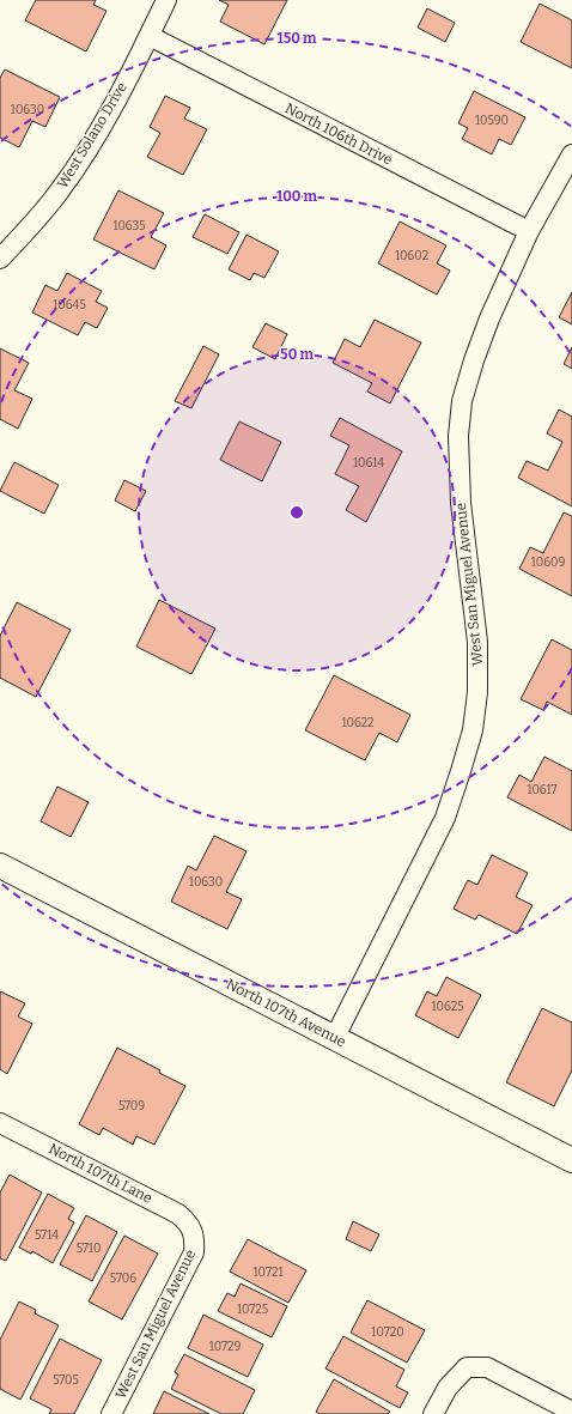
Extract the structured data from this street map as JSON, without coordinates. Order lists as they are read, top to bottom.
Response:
{
  "streets": {
    "street": [
      "North 106th Drive",
      "West Solano Drive",
      "West San Miguel Avenue",
      "North 107th Avenue",
      "North 107th Lane"
    ]
  },
  "crossings": [
    ["North 106th Drive", "West Solano Drive"],
    ["North 106th Drive", "West San Miguel Avenue"],
    ["West San Miguel Avenue", "North 107th Avenue"],
    ["West San Miguel Avenue", "North 107th Lane"]
  ],
  "house_numbers": [
    "10630",
    "10590",
    "10635",
    "10602",
    "10645",
    "10614",
    "10609",
    "10622",
    "10617",
    "10630",
    "10625",
    "5709",
    "5714",
    "5710",
    "10721",
    "5706",
    "10725",
    "10720",
    "10729",
    "5705"
  ],
  "rings": ["150 m", "100 m", "50 m"]
}
